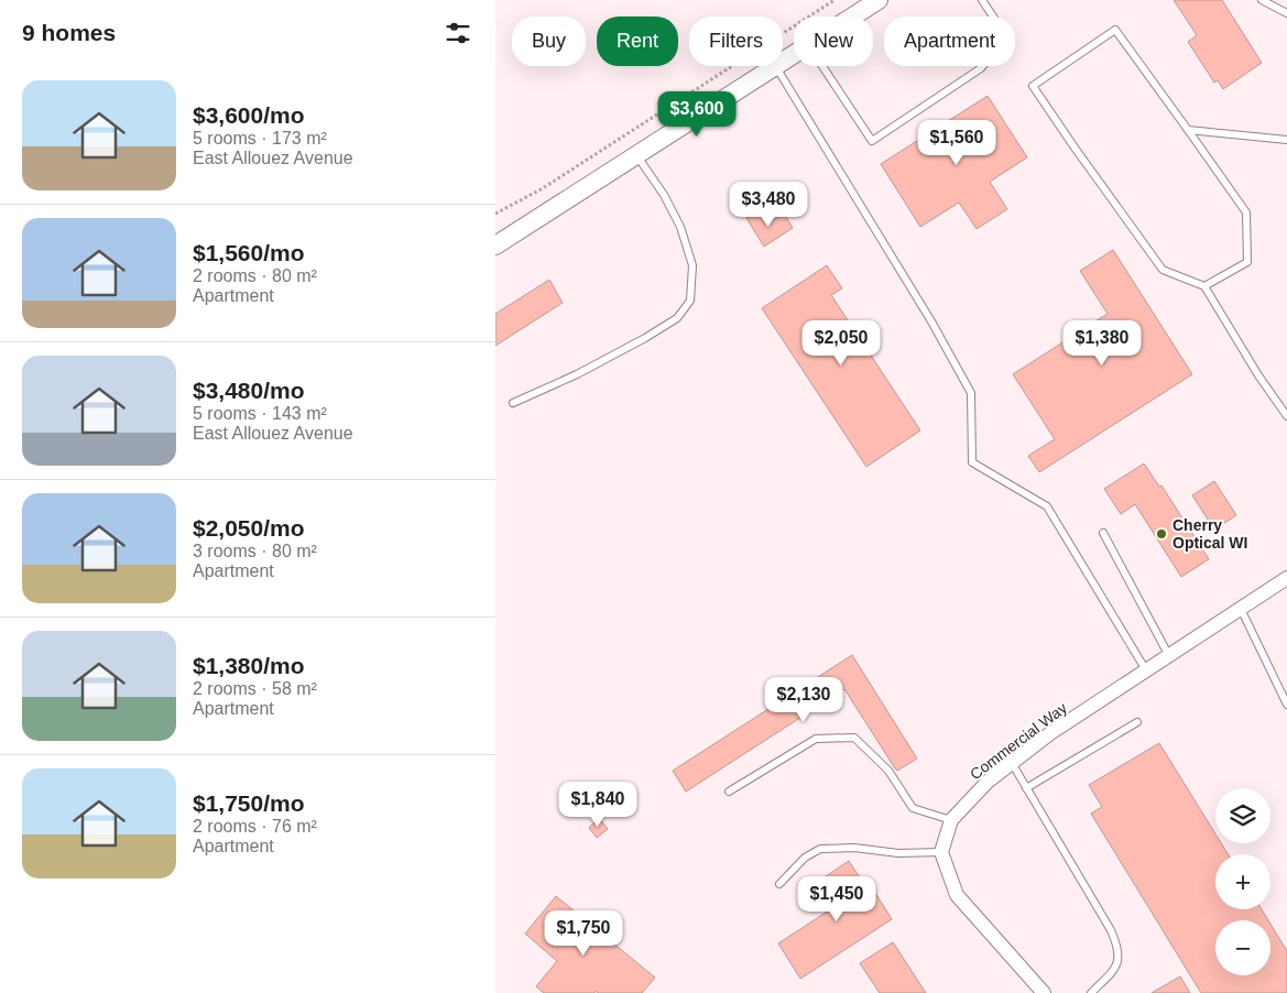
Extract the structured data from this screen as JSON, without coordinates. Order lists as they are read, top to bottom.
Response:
{
  "streets": {
    "street": ["Commercial Way"]
  },
  "places": ["Cherry Optical WI"],
  "page": {
    "heading": "9 homes",
    "chip": [
      "Buy",
      "Rent",
      "Filters",
      "New",
      "Apartment"
    ],
    "list": [
      {
        "name": "$3,600/mo",
        "note": "5 rooms · 173 m² · East Allouez Avenue"
      },
      {
        "name": "$1,560/mo",
        "note": "2 rooms · 80 m² · Apartment"
      },
      {
        "name": "$3,480/mo",
        "note": "5 rooms · 143 m² · East Allouez Avenue"
      },
      {
        "name": "$2,050/mo",
        "note": "3 rooms · 80 m² · Apartment"
      },
      {
        "name": "$1,380/mo",
        "note": "2 rooms · 58 m² · Apartment"
      },
      {
        "name": "$1,750/mo",
        "note": "2 rooms · 76 m² · Apartment"
      }
    ],
    "price": [
      "$3,600",
      "$1,560",
      "$3,480",
      "$2,050",
      "$1,380",
      "$2,130",
      "$1,840",
      "$1,450",
      "$1,750"
    ],
    "map_buttons": ["+", "−"]
  }
}
